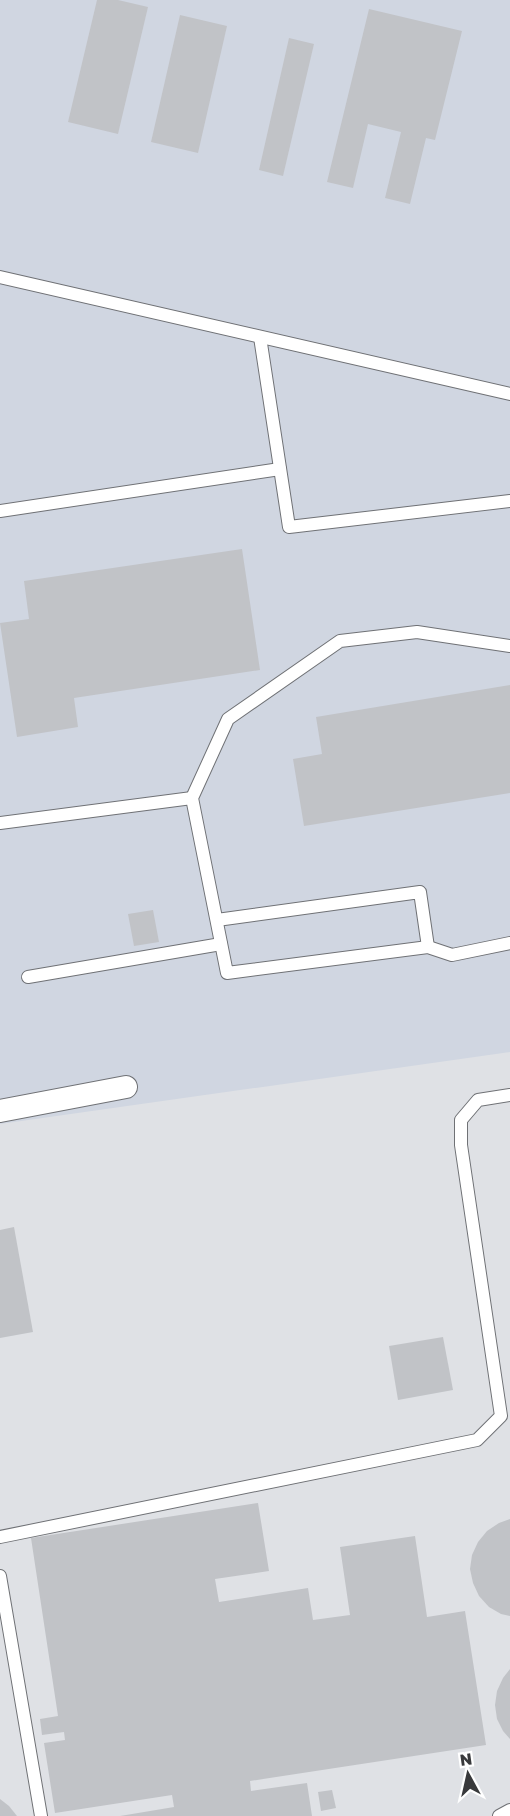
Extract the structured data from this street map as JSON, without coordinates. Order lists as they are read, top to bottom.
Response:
{
  "north": "top"
}
